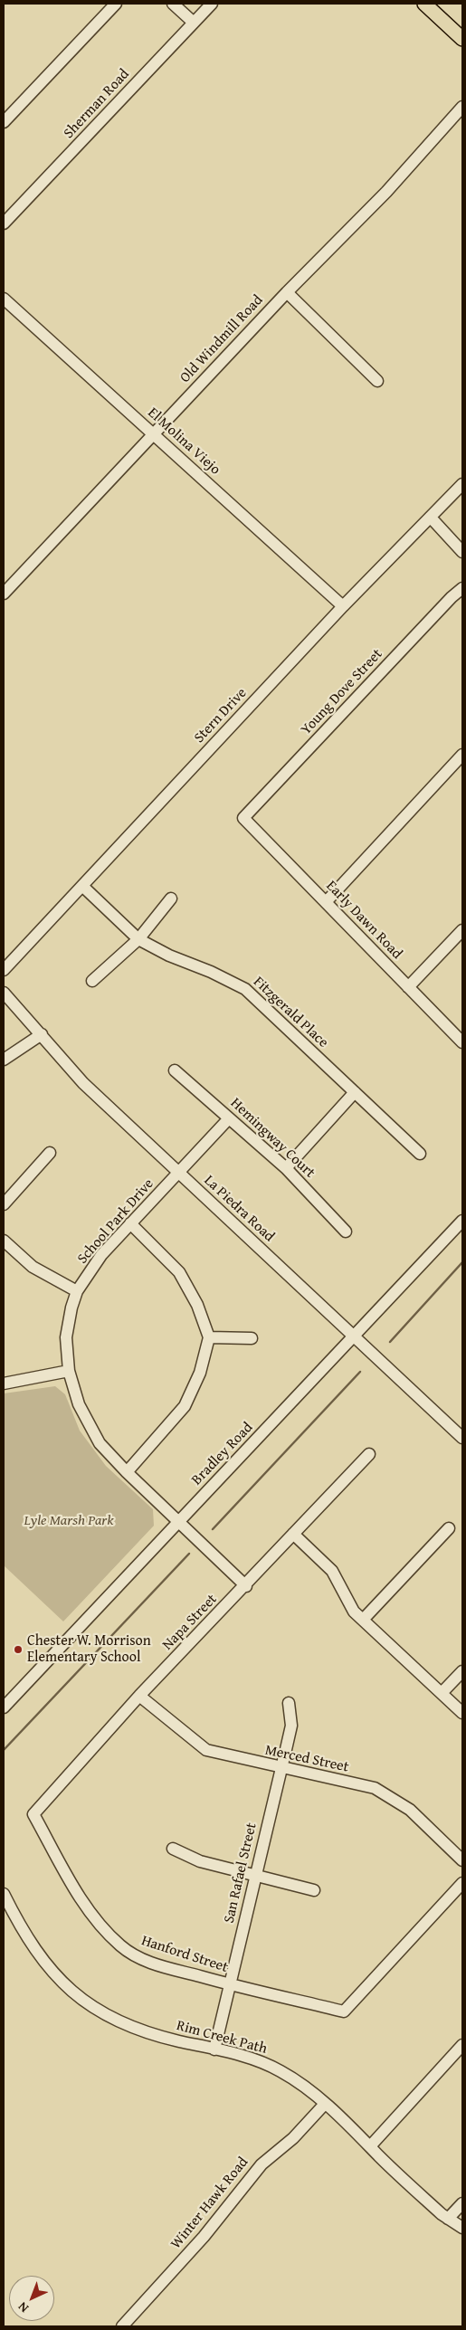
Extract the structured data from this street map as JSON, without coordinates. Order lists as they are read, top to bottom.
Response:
{
  "streets": {
    "street": [
      "Sherman Road",
      "Old Windmill Road",
      "El Molina Viejo",
      "Young Dove Street",
      "Stern Drive",
      "Early Dawn Road",
      "Fitzgerald Place",
      "Hemingway Court",
      "La Piedra Road",
      "School Park Drive",
      "Bradley Road",
      "Napa Street",
      "Merced Street",
      "San Rafael Street",
      "Hanford Street",
      "Rim Creek Path",
      "Winter Hawk Road"
    ]
  },
  "crossings": [
    ["Old Windmill Road", "El Molina Viejo"],
    ["El Molina Viejo", "Stern Drive"],
    ["Young Dove Street", "Early Dawn Road"],
    ["Stern Drive", "Fitzgerald Place"],
    ["Hemingway Court", "School Park Drive"],
    ["La Piedra Road", "School Park Drive"],
    ["La Piedra Road", "Bradley Road"],
    ["School Park Drive", "Bradley Road"],
    ["School Park Drive", "Napa Street"],
    ["Napa Street", "Merced Street"],
    ["Napa Street", "Hanford Street"],
    ["Merced Street", "San Rafael Street"],
    ["San Rafael Street", "Hanford Street"],
    ["San Rafael Street", "Rim Creek Path"],
    ["Rim Creek Path", "Winter Hawk Road"]
  ],
  "parks": ["Lyle Marsh Park"],
  "places": ["Chester W. Morrison Elementary School"],
  "north": "bottom left"
}
